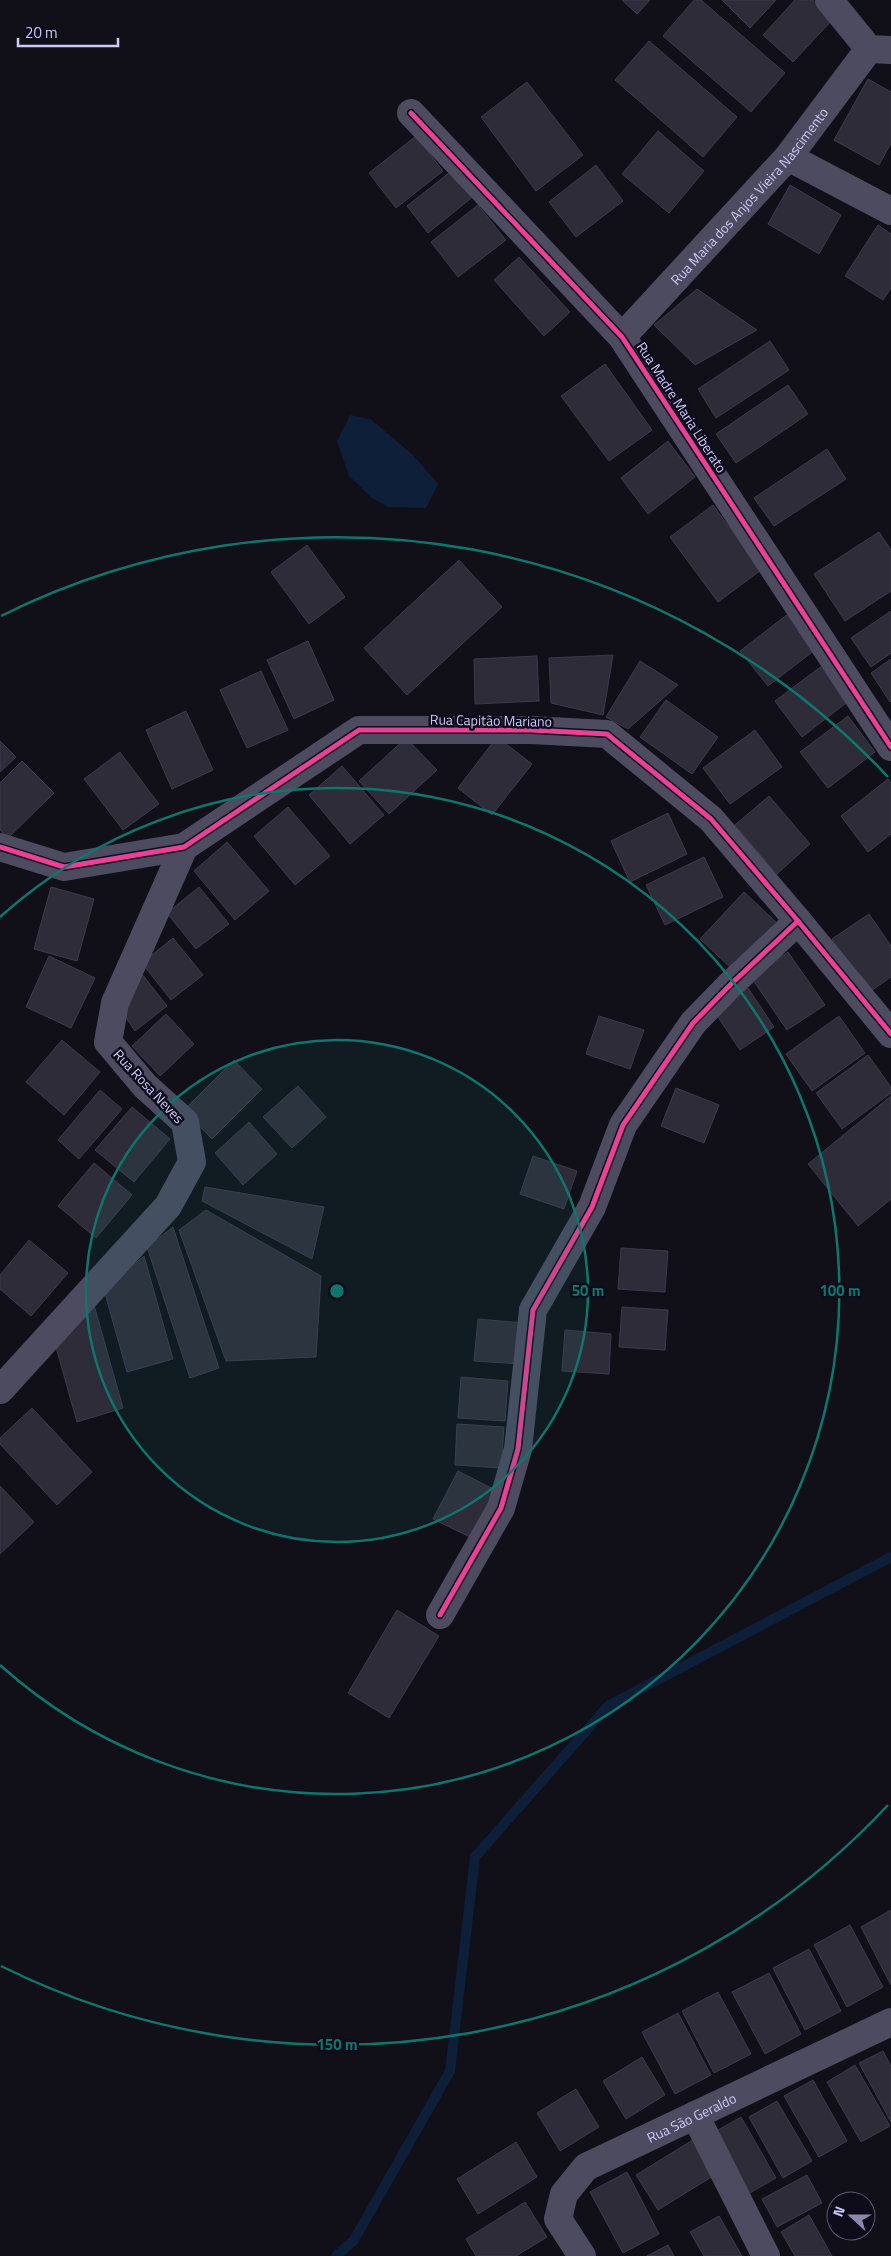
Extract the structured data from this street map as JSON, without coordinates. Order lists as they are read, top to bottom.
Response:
{
  "streets": {
    "street": [
      "Rua Maria dos Anjos Vieira Nascimento",
      "Rua Madre Maria Liberato",
      "Rua Capitão Mariano",
      "Rua Rosa Neves",
      "Rua São Geraldo"
    ]
  },
  "crossings": [
    ["Rua Maria dos Anjos Vieira Nascimento", "Rua Madre Maria Liberato"],
    ["Rua Capitão Mariano", "Rua Rosa Neves"]
  ],
  "scale_bar": "20 m",
  "north": "left",
  "rings": ["50 m", "100 m", "150 m"]
}
